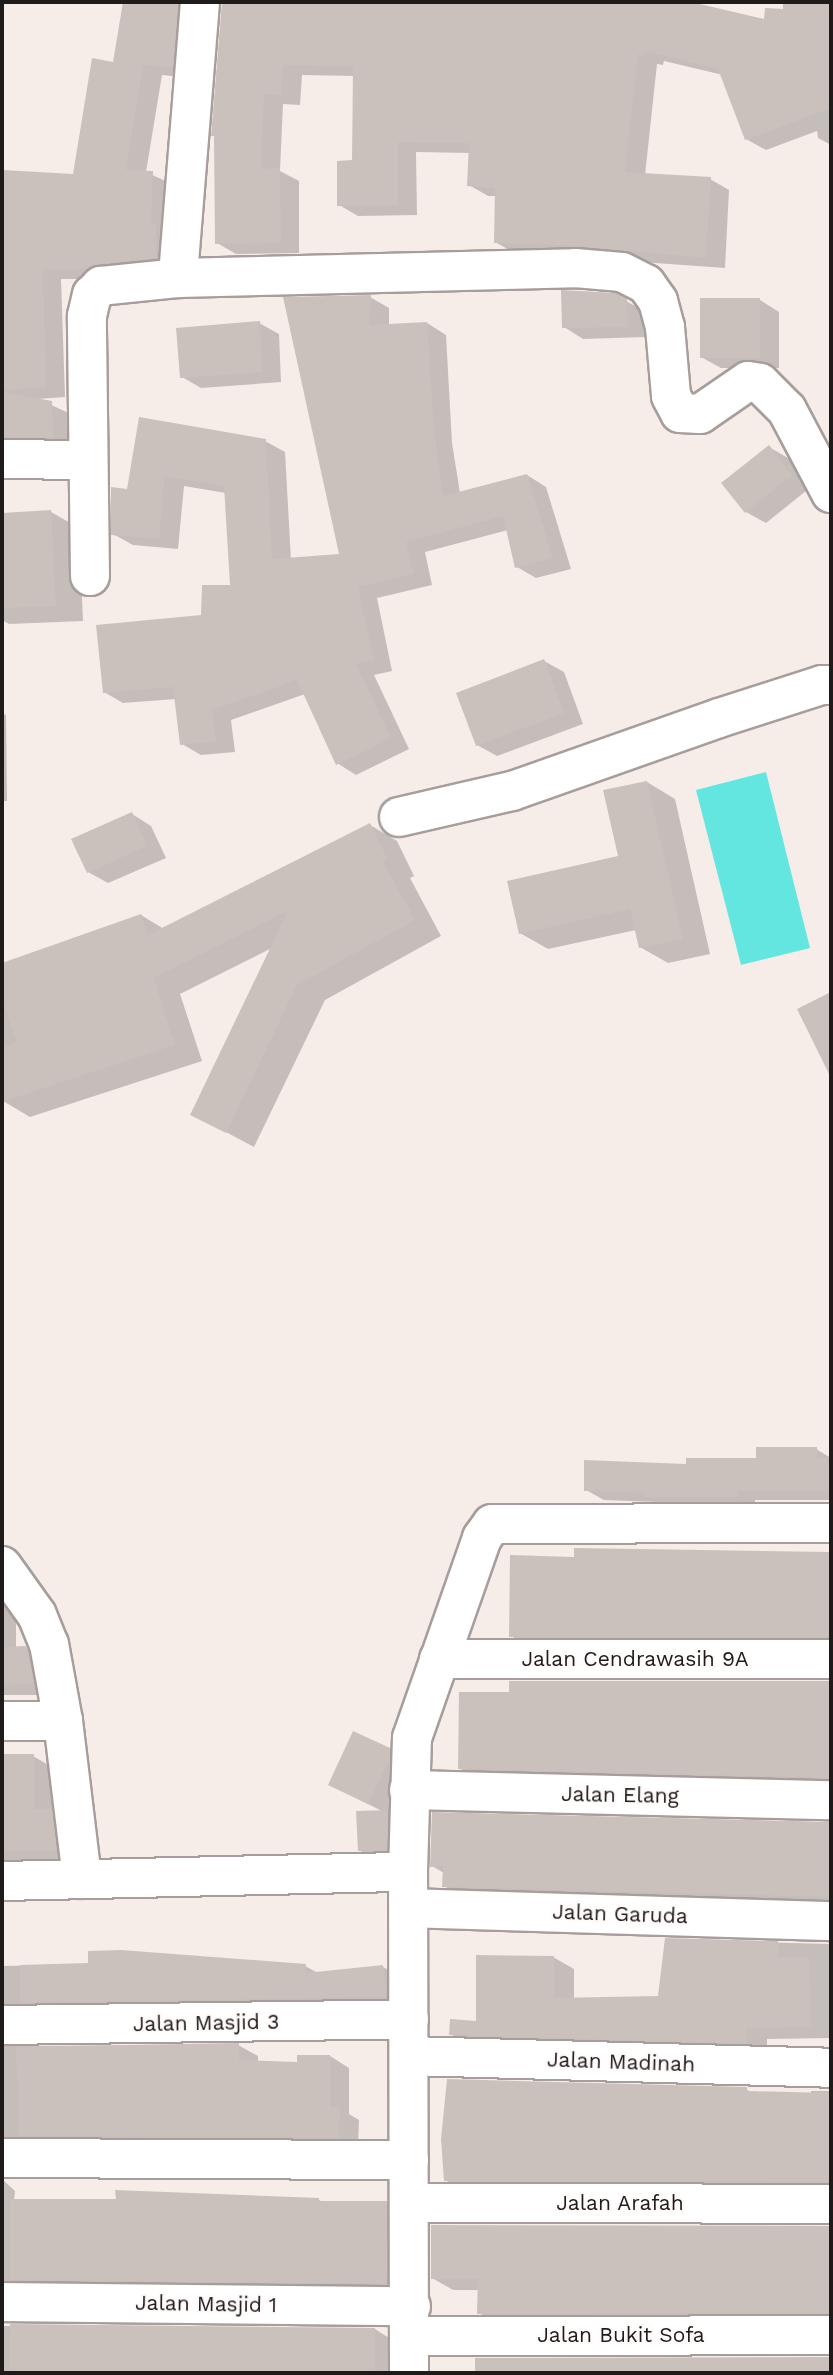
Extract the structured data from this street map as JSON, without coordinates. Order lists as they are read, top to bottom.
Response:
{
  "streets": {
    "street": [
      "Jalan Cendrawasih 9A",
      "Jalan Elang",
      "Jalan Garuda",
      "Jalan Masjid 3",
      "Jalan Madinah",
      "Jalan Arafah",
      "Jalan Masjid 1",
      "Jalan Bukit Sofa"
    ]
  },
  "crossings": [
    ["Jalan Masjid 1", "Jalan Bukit Sofa"]
  ]
}
